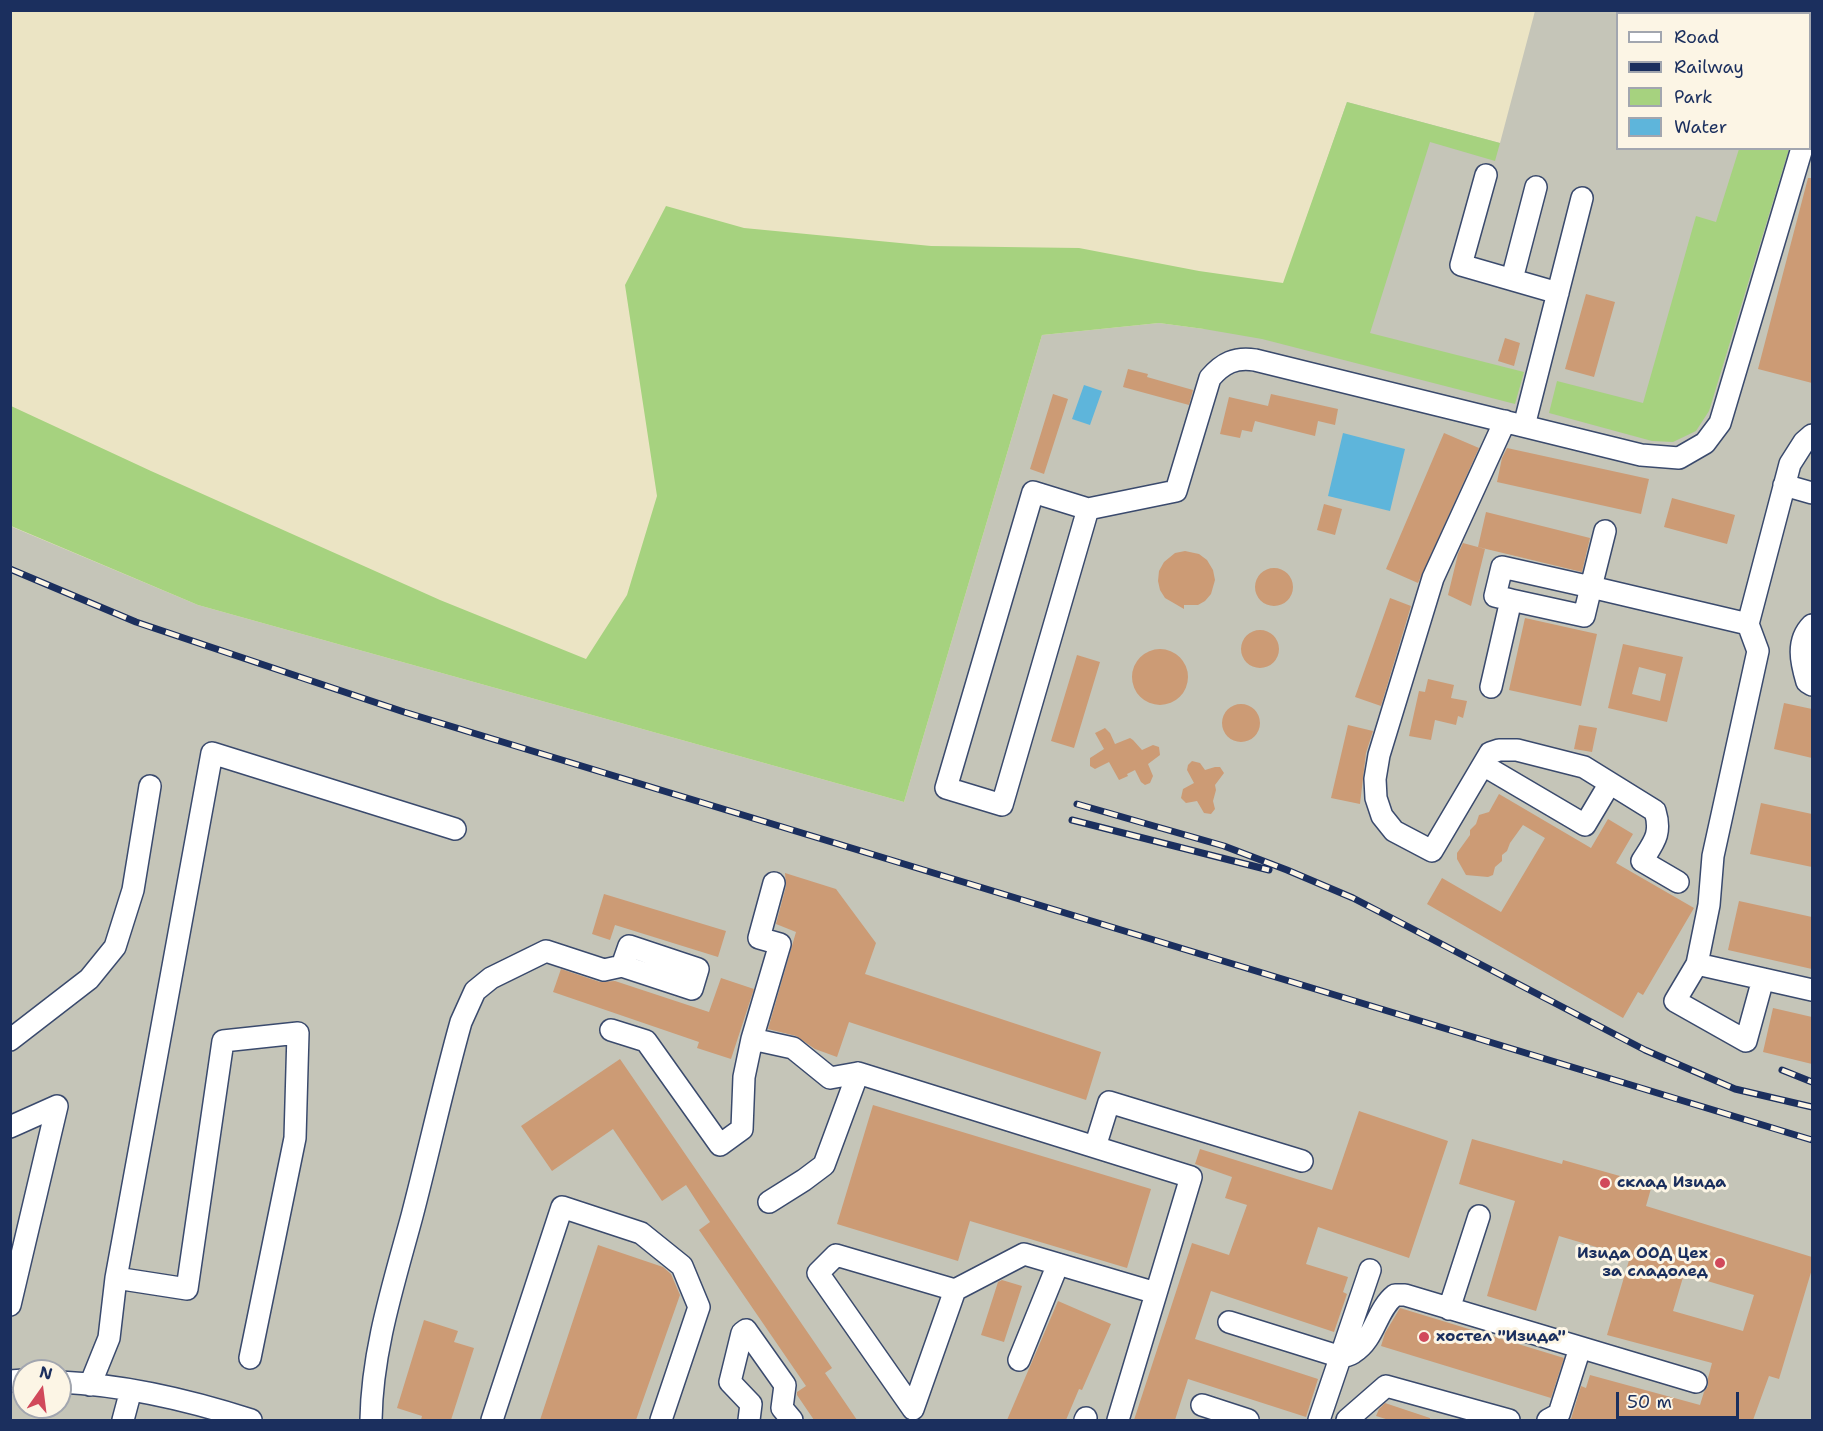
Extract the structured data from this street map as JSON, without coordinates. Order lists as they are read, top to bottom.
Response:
{
  "places": ["склад Изида", "Изида ООД Цех за сладолед", "хостел \"Изида\""],
  "legend": [
    "Road",
    "Railway",
    "Park",
    "Water"
  ],
  "scale_bar": "50 m",
  "north": "top"
}
